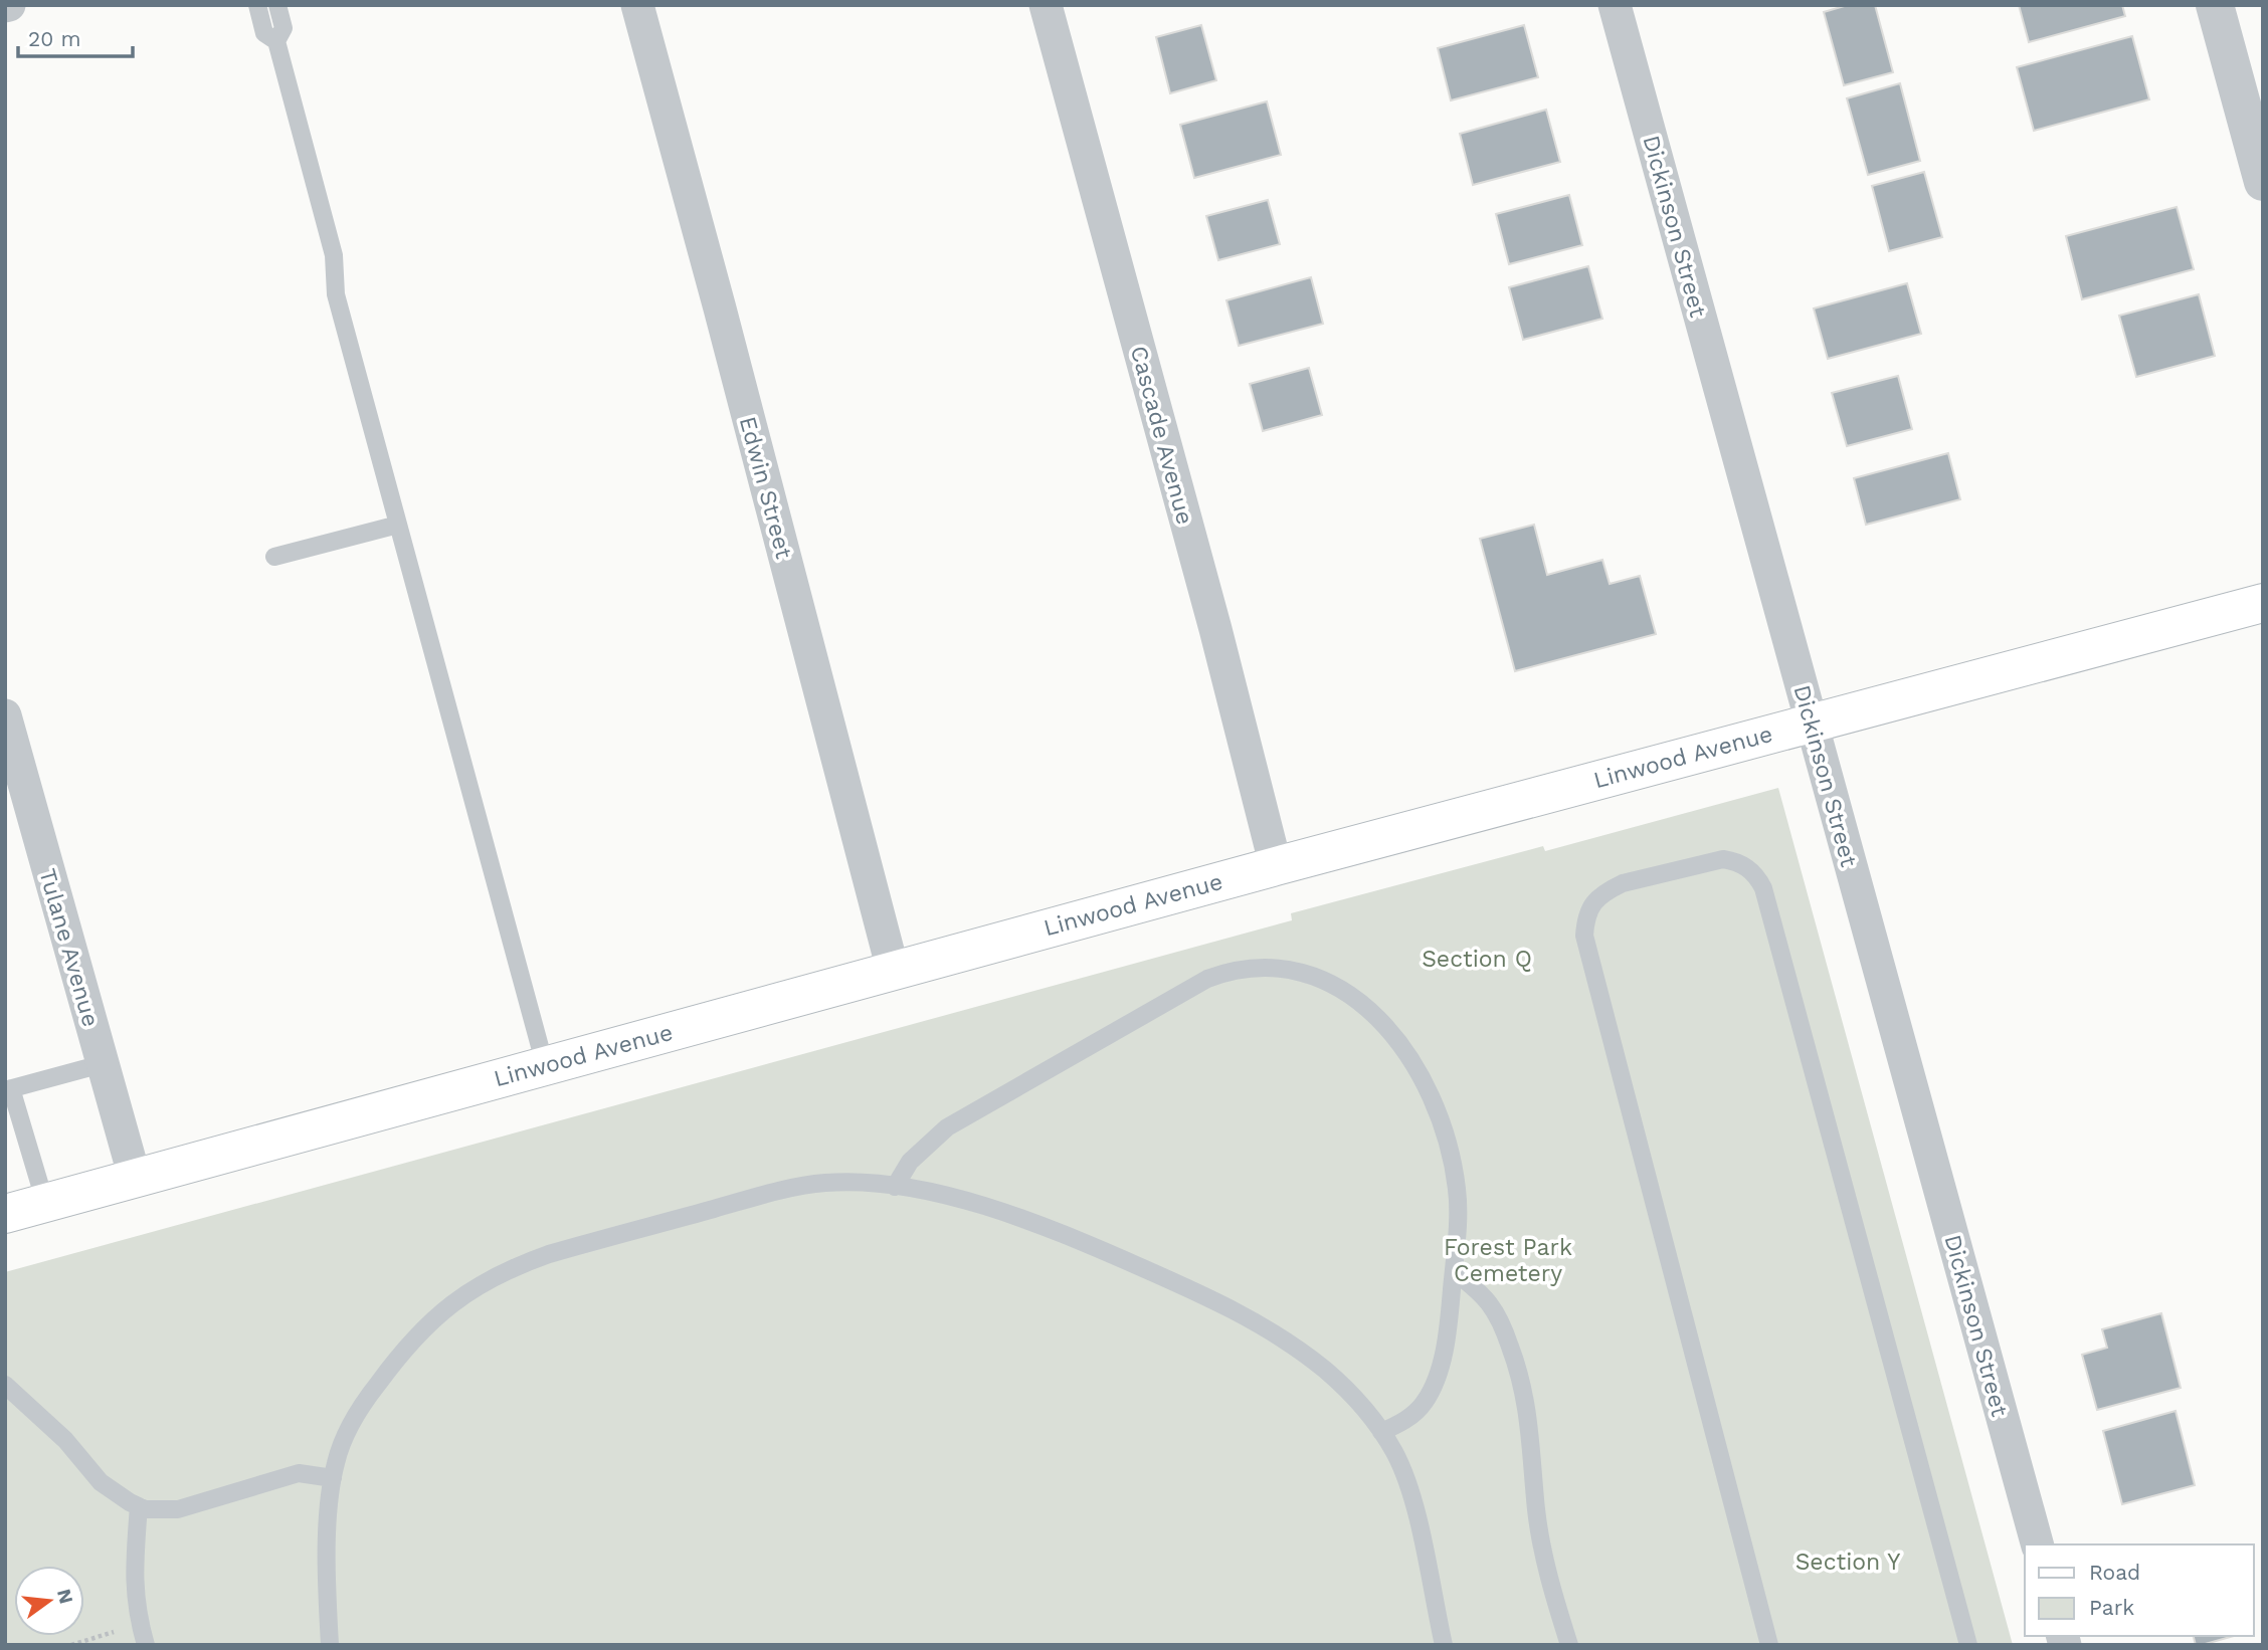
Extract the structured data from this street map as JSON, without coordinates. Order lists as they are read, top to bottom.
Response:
{
  "streets": {
    "main road": ["Linwood Avenue"],
    "street": [
      "Dickinson Street",
      "Cascade Avenue",
      "Edwin Street",
      "Tulane Avenue"
    ]
  },
  "crossings": [
    ["Dickinson Street", "Linwood Avenue"],
    ["Cascade Avenue", "Linwood Avenue"],
    ["Edwin Street", "Linwood Avenue"],
    ["Linwood Avenue", "Tulane Avenue"]
  ],
  "parks": ["Section Q", "Forest Park Cemetery", "Section Y"],
  "legend": ["Road", "Park"],
  "scale_bar": "20 m",
  "north": "right"
}
